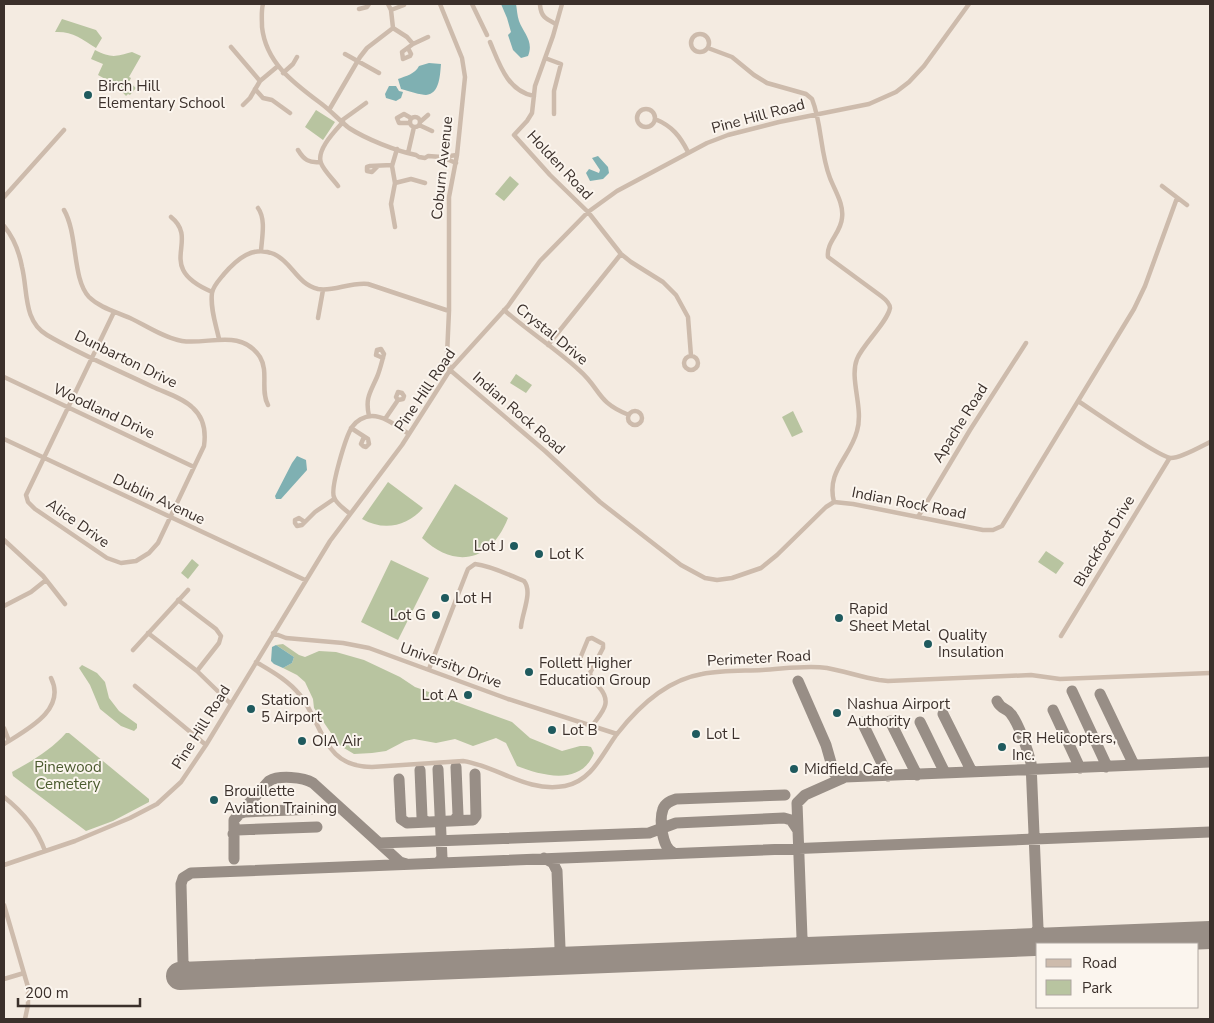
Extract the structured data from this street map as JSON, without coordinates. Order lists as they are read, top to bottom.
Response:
{
  "streets": {
    "street": [
      "Pine Hill Road",
      "Holden Road",
      "Coburn Avenue",
      "Crystal Drive",
      "Dunbarton Drive",
      "Woodland Drive",
      "Indian Rock Road",
      "Apache Road",
      "Dublin Avenue",
      "Alice Drive",
      "Blackfoot Drive",
      "Perimeter Road",
      "University Drive"
    ]
  },
  "crossings": [
    ["Pine Hill Road", "Holden Road"],
    ["Pine Hill Road", "Coburn Avenue"],
    ["Pine Hill Road", "Crystal Drive"],
    ["Pine Hill Road", "Indian Rock Road"],
    ["Pine Hill Road", "Dublin Avenue"],
    ["Pine Hill Road", "Perimeter Road"],
    ["Pine Hill Road", "University Drive"],
    ["Coburn Avenue", "Indian Rock Road"],
    ["Dunbarton Drive", "Woodland Drive"],
    ["Dunbarton Drive", "Dublin Avenue"],
    ["Dunbarton Drive", "Alice Drive"],
    ["Indian Rock Road", "Apache Road"],
    ["Dublin Avenue", "Alice Drive"],
    ["Perimeter Road", "University Drive"]
  ],
  "parks": ["Pinewood Cemetery"],
  "places": [
    "Birch Hill Elementary School",
    "Lot J",
    "Lot K",
    "Lot H",
    "Lot G",
    "Rapid Sheet Metal",
    "Quality Insulation",
    "Follett Higher Education Group",
    "Lot A",
    "Station 5 Airport",
    "Nashua Airport Authority",
    "Lot B",
    "Lot L",
    "OIA Air",
    "CR Helicopters, Inc.",
    "Midfield Cafe",
    "Brouillette Aviation Training"
  ],
  "legend": ["Road", "Park"],
  "scale_bar": "200 m"
}
